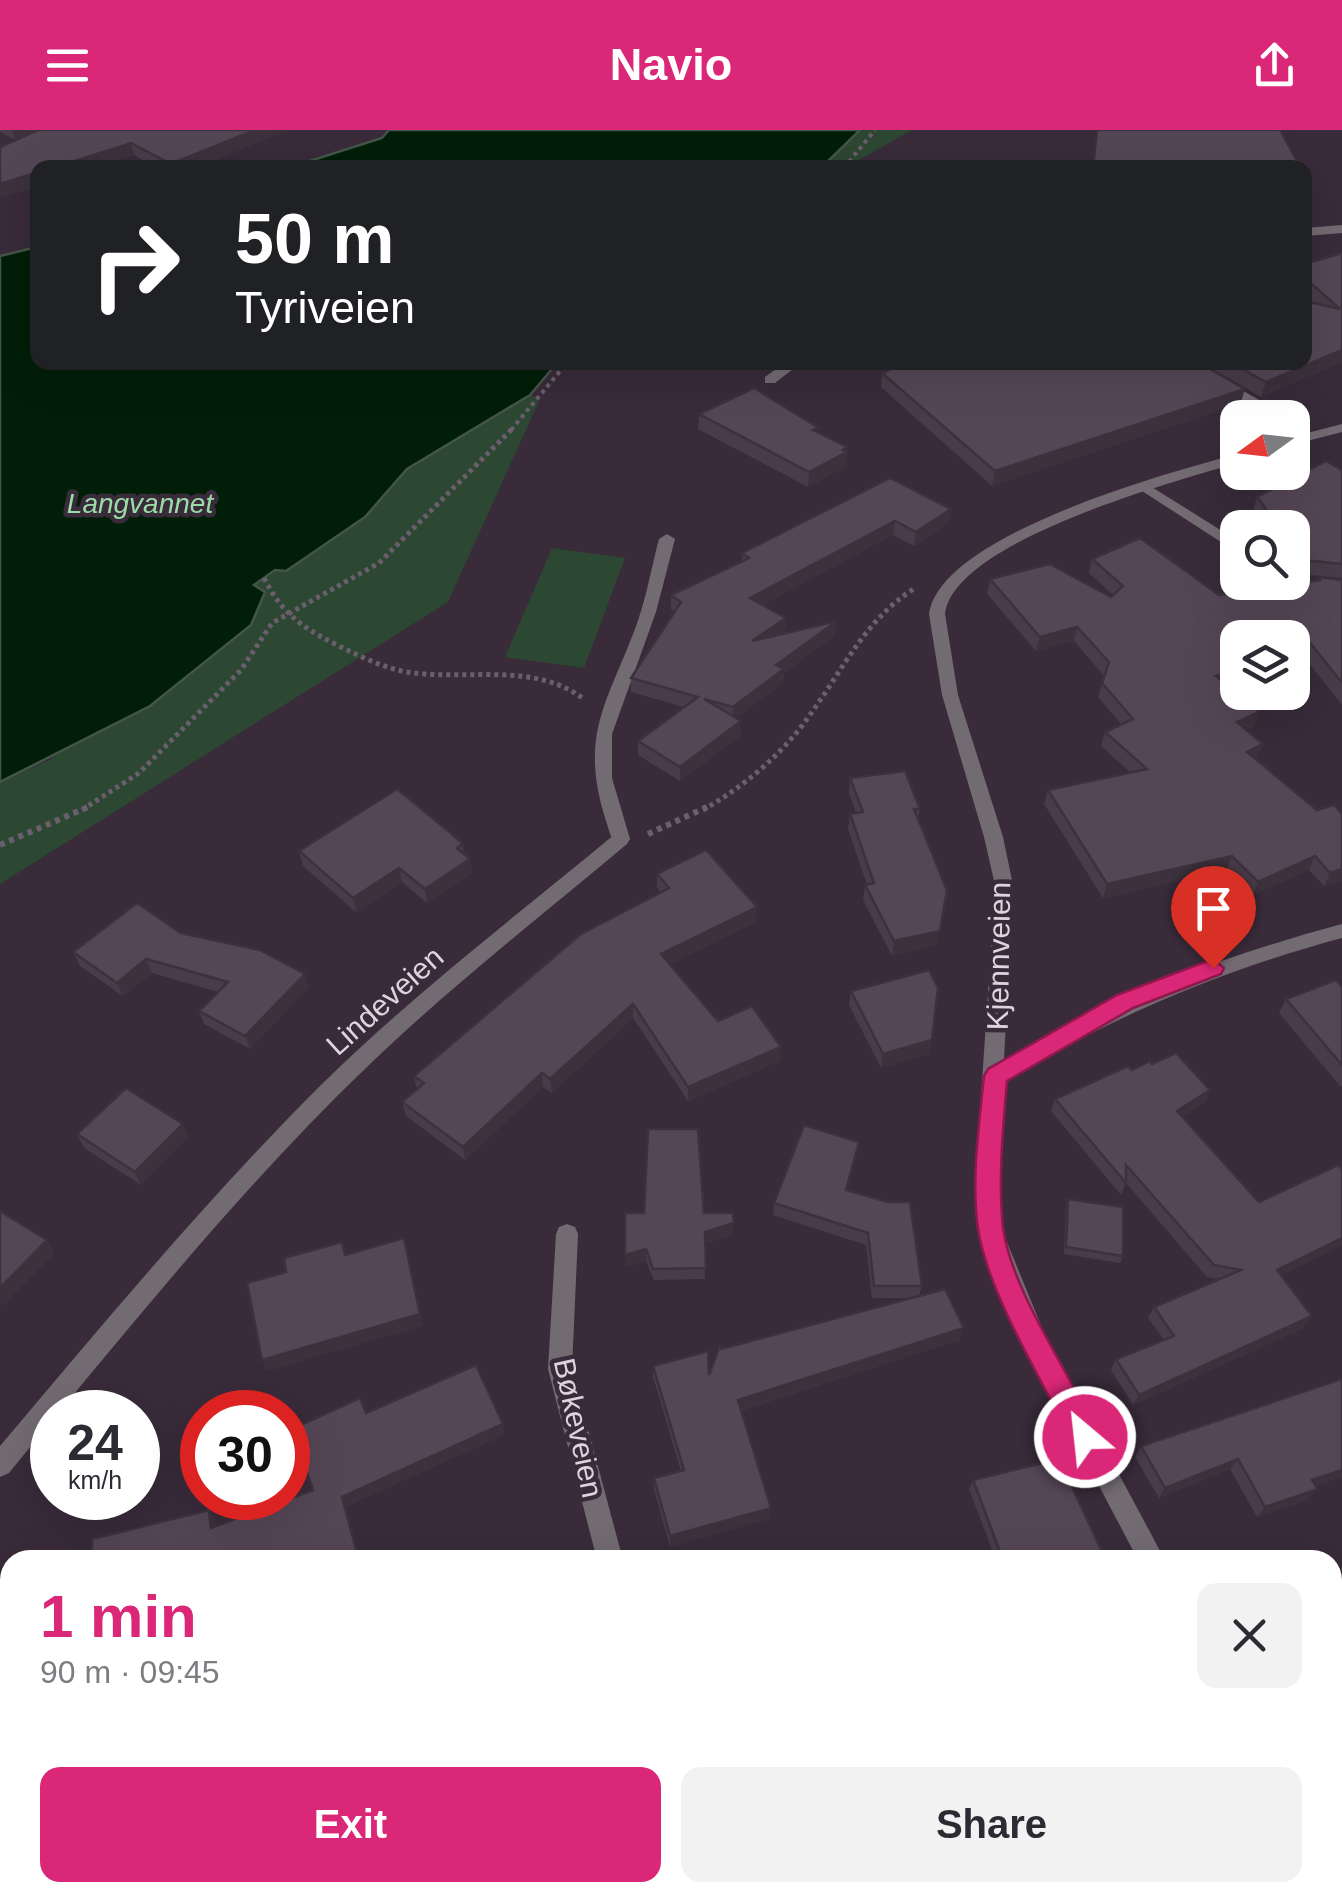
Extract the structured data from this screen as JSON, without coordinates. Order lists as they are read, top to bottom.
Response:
{
  "streets": {
    "street": ["Kjennveien", "Lindeveien", "Bøkeveien"]
  },
  "water": ["Langvannet"],
  "north": "left",
  "page": {
    "header": "Navio",
    "turn": ["50 m", "Tyriveien"],
    "speed": "24 km/h",
    "limit": "30",
    "heading": ["1 min", "90 m · 09:45"],
    "buttons": ["Exit", "Share"]
  }
}
